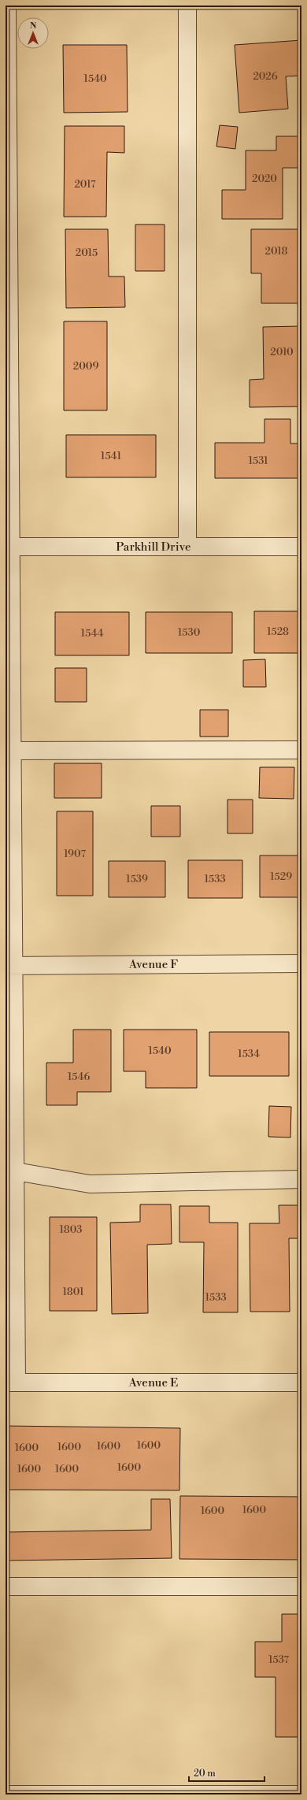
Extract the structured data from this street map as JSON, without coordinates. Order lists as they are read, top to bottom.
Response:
{
  "streets": {
    "street": ["Parkhill Drive", "Avenue F", "Avenue E"]
  },
  "house_numbers": [
    "2026",
    "1540",
    "2020",
    "2017",
    "2018",
    "2015",
    "2010",
    "2009",
    "1541",
    "1531",
    "1528",
    "1530",
    "1544",
    "1907",
    "1529",
    "1539",
    "1533",
    "1540",
    "1534",
    "1546",
    "1803",
    "1801",
    "1533",
    "1600",
    "1600",
    "1600",
    "1600",
    "1600",
    "1600",
    "1600",
    "1600",
    "1600",
    "1537"
  ],
  "scale_bar": "20 m",
  "north": "top"
}
